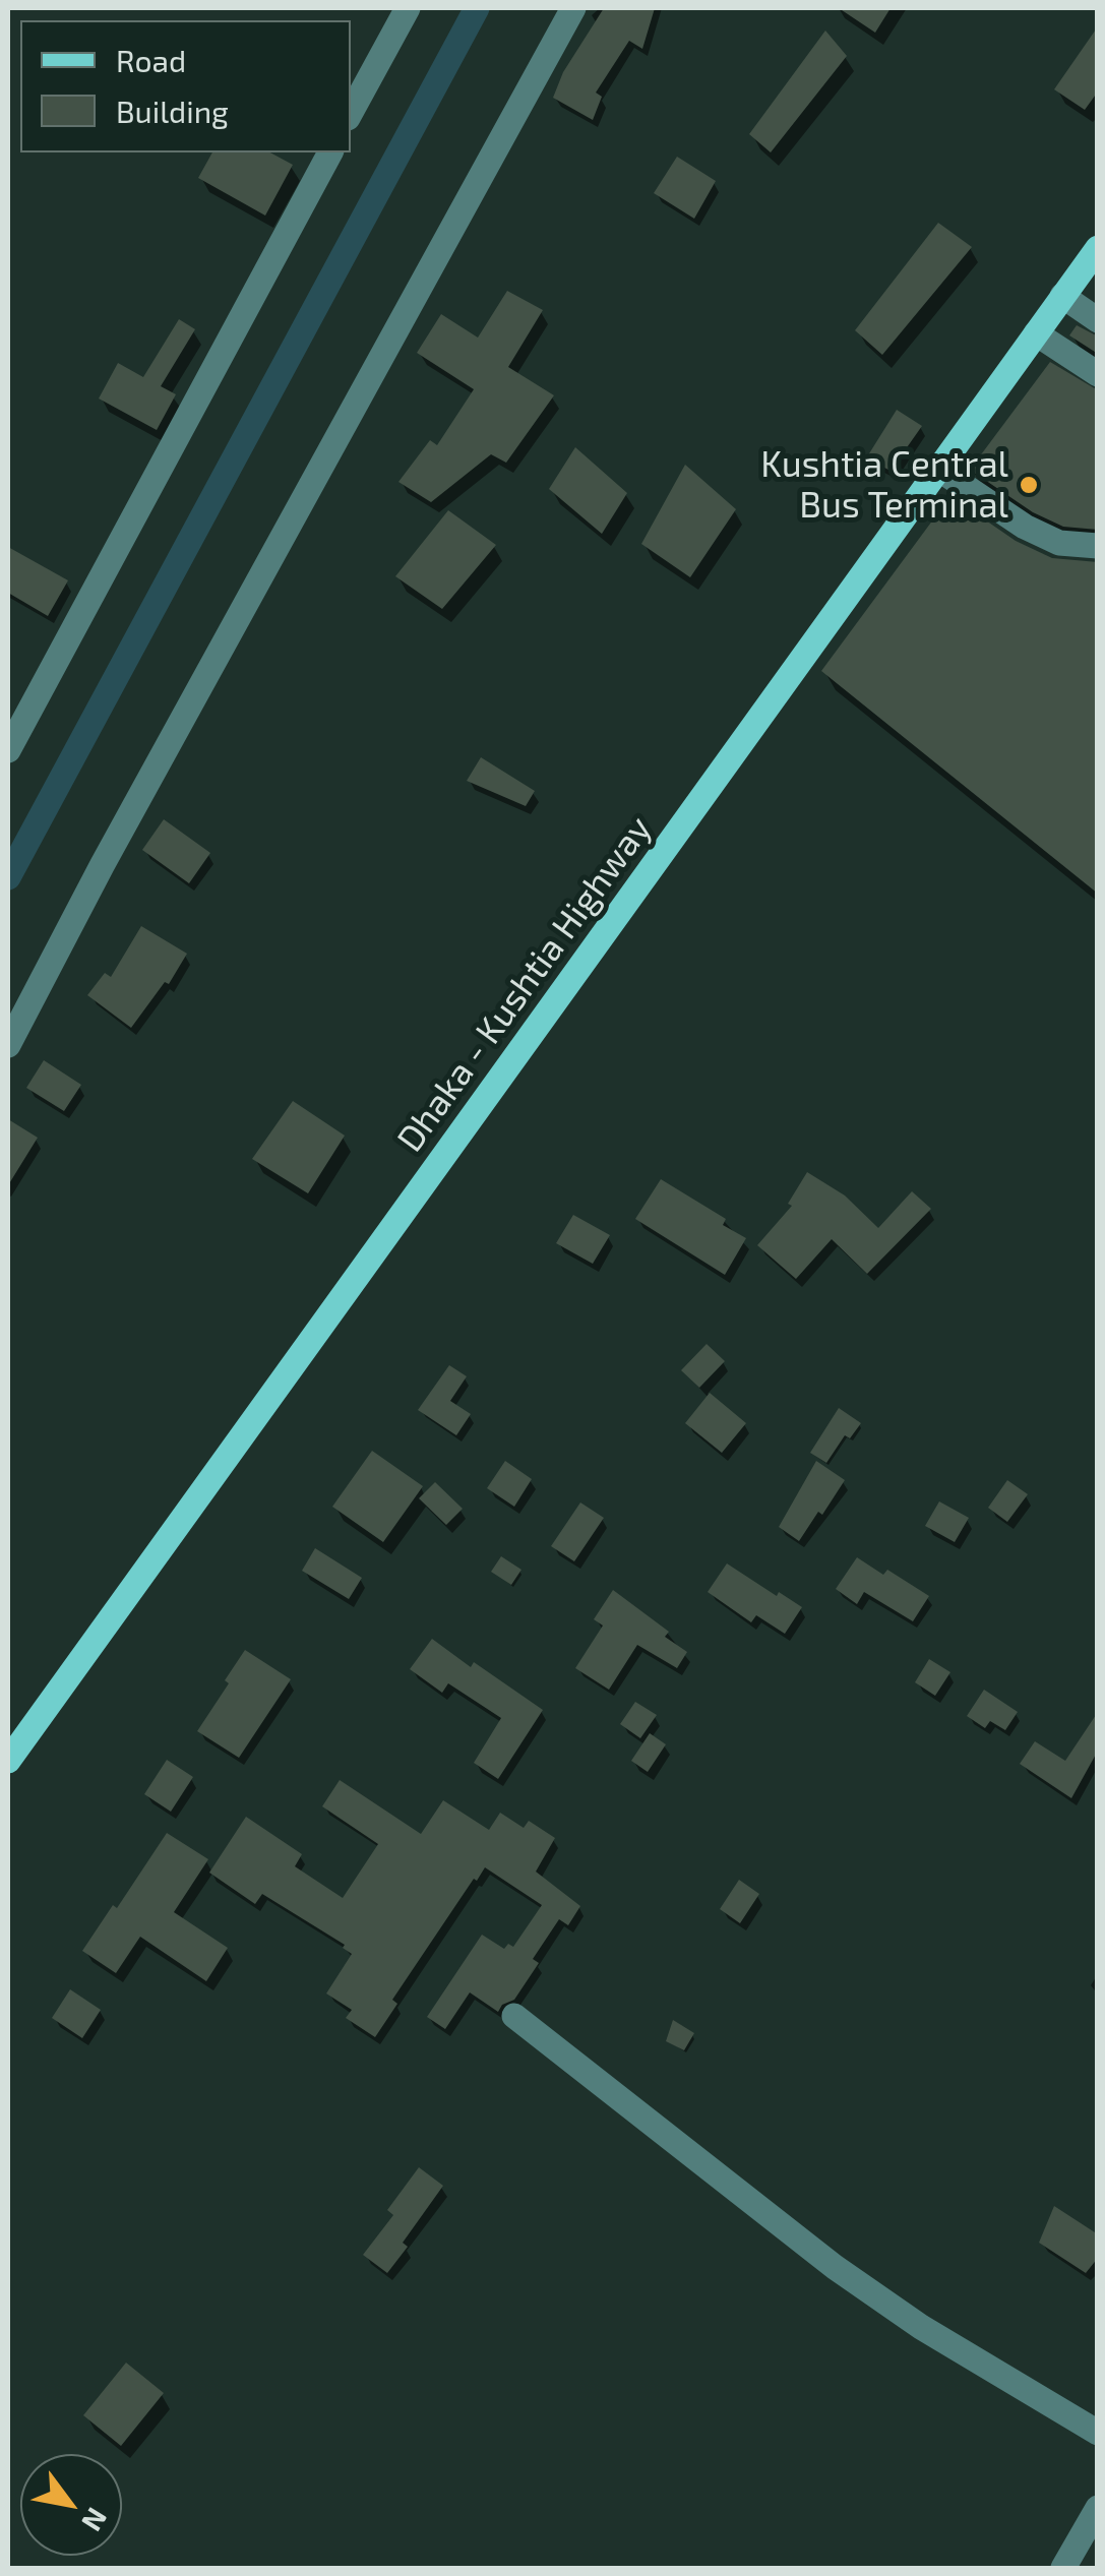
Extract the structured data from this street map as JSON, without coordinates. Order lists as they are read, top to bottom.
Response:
{
  "streets": {
    "main road": ["Dhaka - Kushtia Highway"]
  },
  "places": ["Kushtia Central Bus Terminal"],
  "legend": ["Road", "Building"],
  "north": "bottom right"
}
